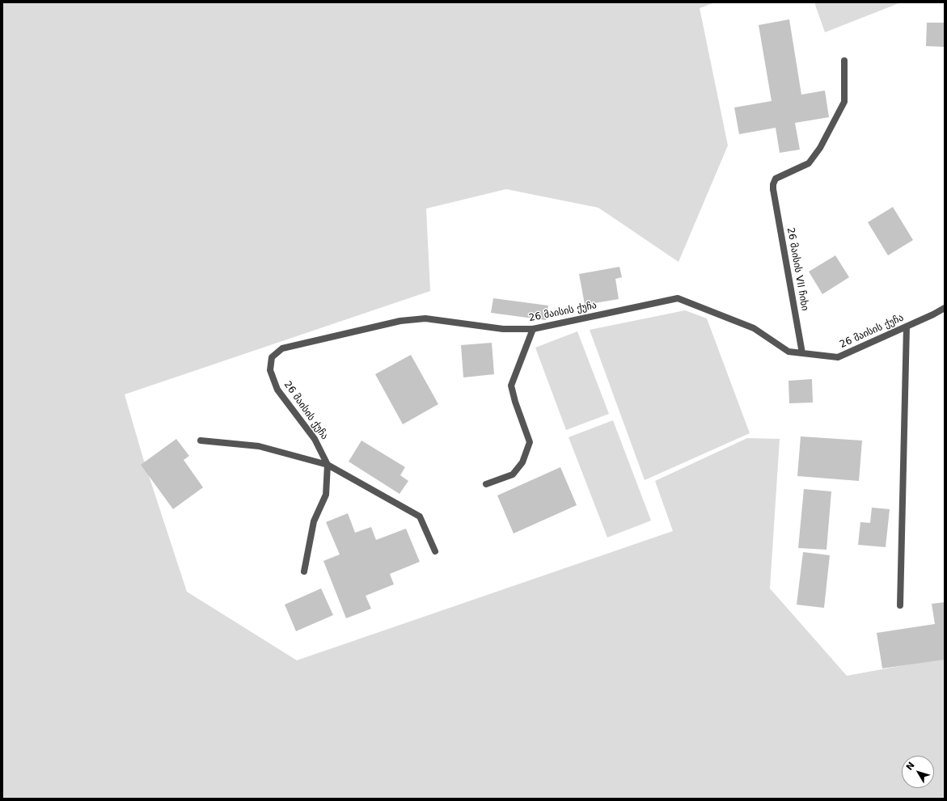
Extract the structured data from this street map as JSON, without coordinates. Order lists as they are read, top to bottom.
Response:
{
  "streets": {
    "street": ["26 მაისის VII ჩიხი", "26 მაისის ქუჩა"]
  },
  "crossings": [
    ["26 მაისის VII ჩიხი", "26 მაისის ქუჩა"]
  ],
  "north": "top left"
}
